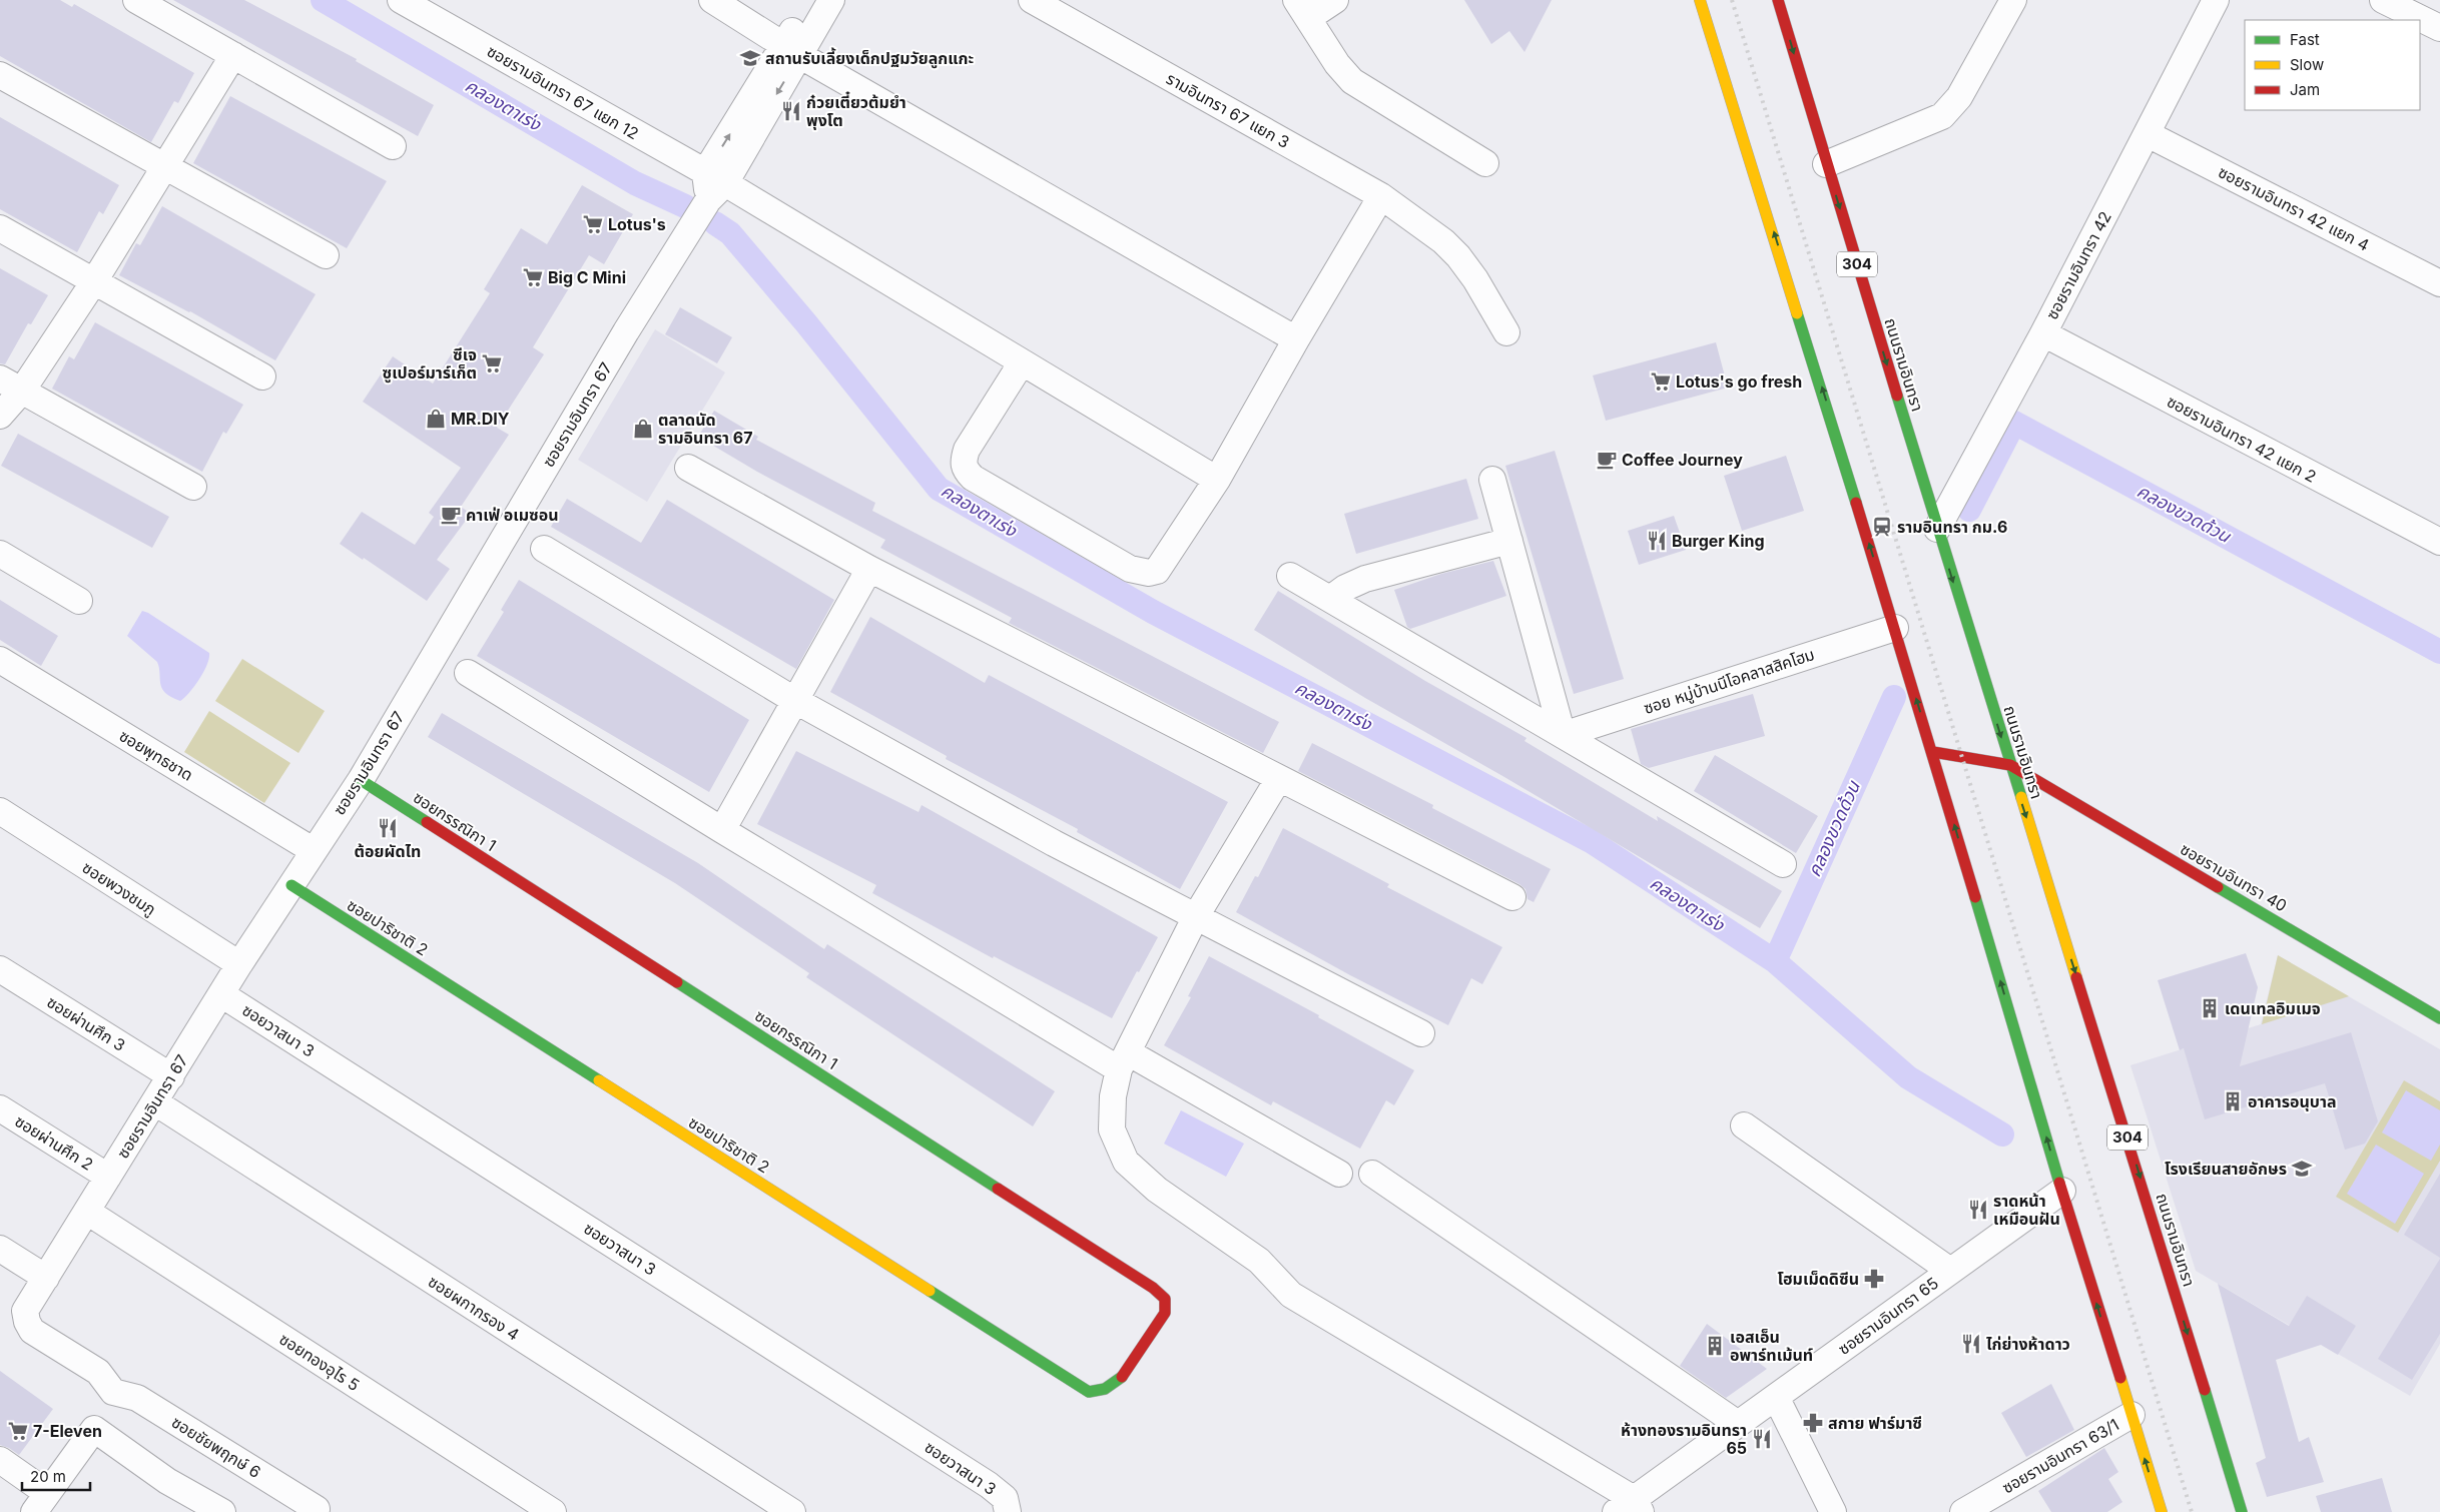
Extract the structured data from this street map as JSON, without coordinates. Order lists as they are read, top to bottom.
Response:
{
  "streets": {
    "main road": [
      "304",
      "ถนนรามอินทรา",
      "ซอยกรรณิกา 1",
      "ซอยรามอินทรา 40",
      "ซอยปาริชาติ 2"
    ],
    "street": [
      "ซอยรามอินทรา 67 แยก 12",
      "รามอินทรา 67 แยก 3",
      "ซอยรามอินทรา 42 แยก 4",
      "ซอยรามอินทรา 42",
      "ซอยรามอินทรา 67",
      "ซอยรามอินทรา 42 แยก 2",
      "ซอย หมู่บ้านนีโอคลาสสิคโฮม",
      "ซอยพุทธชาด",
      "ซอยพวงชมภู",
      "ซอยผ่านศึก 3",
      "ซอยวาสนา 3",
      "ซอยผ่านศึก 2",
      "ซอยผกากรอง 4",
      "ซอยรามอินทรา 65",
      "ซอยทองอุไร 5",
      "ซอยชัยพฤกษ์ 6",
      "ซอยรามอินทรา 63/1"
    ]
  },
  "crossings": [
    ["ซอยรามอินทรา 67 แยก 12", "ซอยรามอินทรา 67"],
    ["ซอยรามอินทรา 42 แยก 4", "ซอยรามอินทรา 42"],
    ["ซอยรามอินทรา 42", "ถนนรามอินทรา"],
    ["ซอยรามอินทรา 42", "ซอยรามอินทรา 42 แยก 2"],
    ["ถนนรามอินทรา", "ซอยรามอินทรา 40"],
    ["ซอยรามอินทรา 67", "ซอยพุทธชาด"],
    ["ซอยรามอินทรา 67", "ซอยกรรณิกา 1"],
    ["ซอยรามอินทรา 67", "ซอยพวงชมภู"],
    ["ซอยรามอินทรา 67", "ซอยปาริชาติ 2"],
    ["ซอยรามอินทรา 67", "ซอยผ่านศึก 3"],
    ["ซอยรามอินทรา 67", "ซอยวาสนา 3"],
    ["ซอยรามอินทรา 67", "ซอยผ่านศึก 2"],
    ["ซอยรามอินทรา 67", "ซอยผกากรอง 4"],
    ["ซอยรามอินทรา 67", "ซอยทองอุไร 5"],
    ["ซอยรามอินทรา 67", "ซอยชัยพฤกษ์ 6"],
    ["ซอยกรรณิกา 1", "ซอยปาริชาติ 2"]
  ],
  "water": ["คลองตาเร่ง", "คลองขวดด้วน"],
  "places": {
    "school or university": ["สถานรับเลี้ยงเด็กปฐมวัยลูกแกะ", "โรงเรียนสายอักษร"],
    "restaurant": [
      "ก๋วยเตี๋ยวต้มยำ พุงโต",
      "Burger King",
      "ต้อยผัดไท",
      "ราดหน้า เหมือนฝัน",
      "ไก่ย่างห้าดาว",
      "ห้างทองรามอินทรา 65"
    ],
    "supermarket": [
      "Lotus's",
      "Big C Mini",
      "ซีเจ ซูเปอร์มาร์เก็ต",
      "Lotus's go fresh",
      "7-Eleven"
    ],
    "shop": ["MR.DIY", "ตลาดนัด รามอินทรา 67"],
    "cafe": ["Coffee Journey", "คาเฟ่ อเมซอน"],
    "station": ["รามอินทรา กม.6"],
    "building": ["เดนเทลอิมเมจ", "อาคารอนุบาล", "เอสเอ็น อพาร์ทเม้นท์"],
    "pharmacy": ["โฮมเม็ดดิซีน", "สกาย ฟาร์มาซี"]
  },
  "legend": ["Fast", "Slow", "Jam"],
  "scale_bar": "20 m"
}
